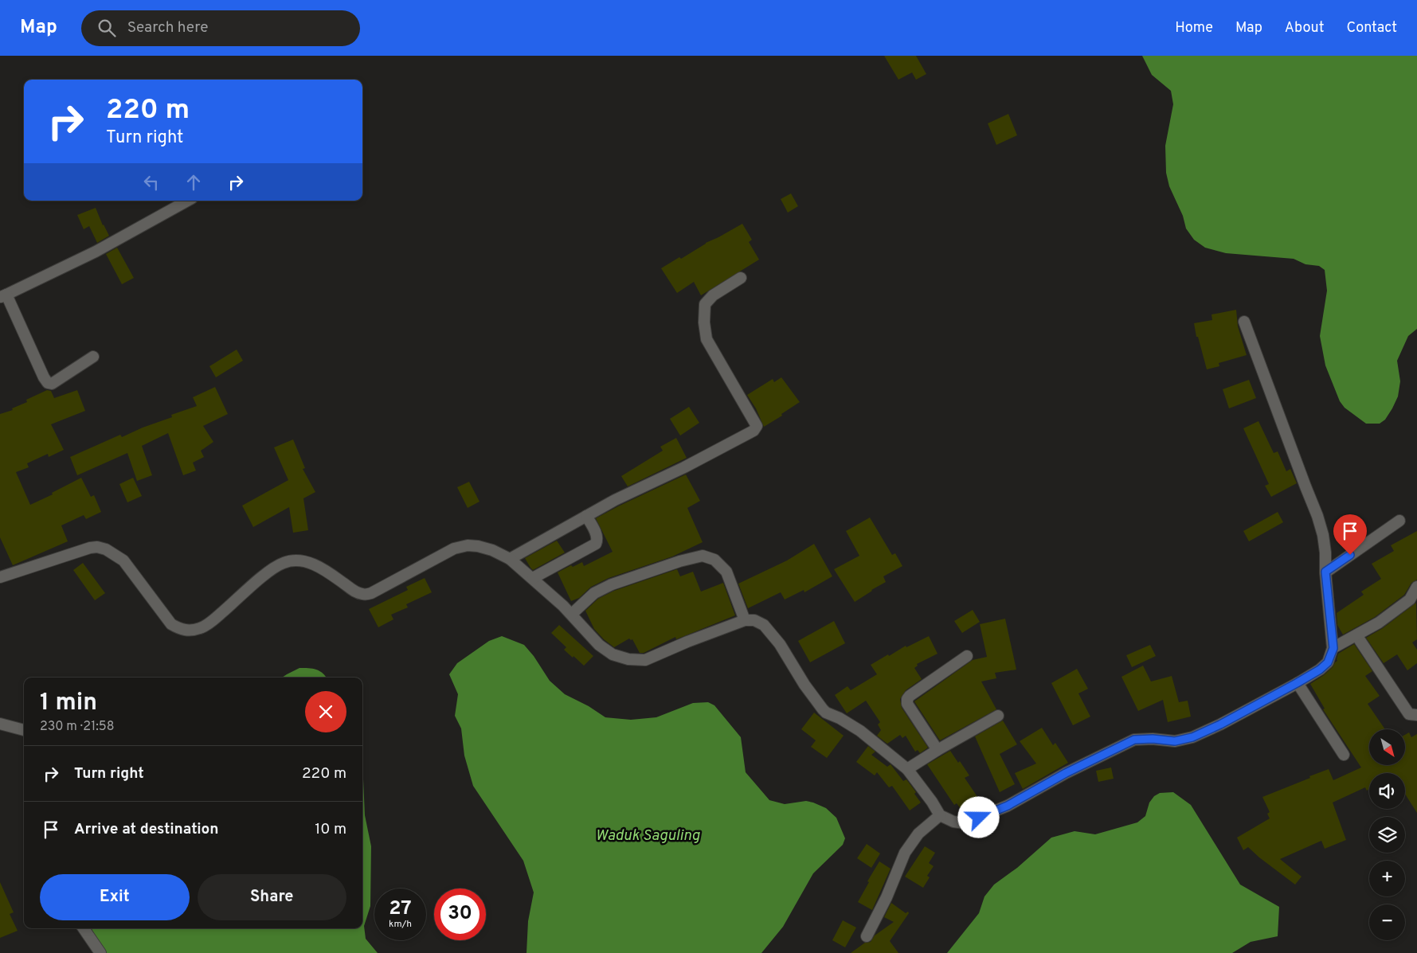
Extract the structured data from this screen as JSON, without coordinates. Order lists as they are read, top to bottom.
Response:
{
  "water": ["Waduk Saguling"],
  "north": "bottom right",
  "page": {
    "header": "Map",
    "search": "Search here",
    "nav": [
      "Home",
      "Map",
      "About",
      "Contact"
    ],
    "turn": ["220 m", "Turn right"],
    "heading": ["1 min", "230 m · 21:58"],
    "map_buttons": ["+", "−"],
    "list": [
      {
        "name": "Turn right",
        "value": "220 m"
      },
      {
        "name": "Arrive at destination",
        "value": "10 m"
      }
    ],
    "buttons": ["Exit", "Share"],
    "speed": "27 km/h",
    "limit": "30"
  }
}
